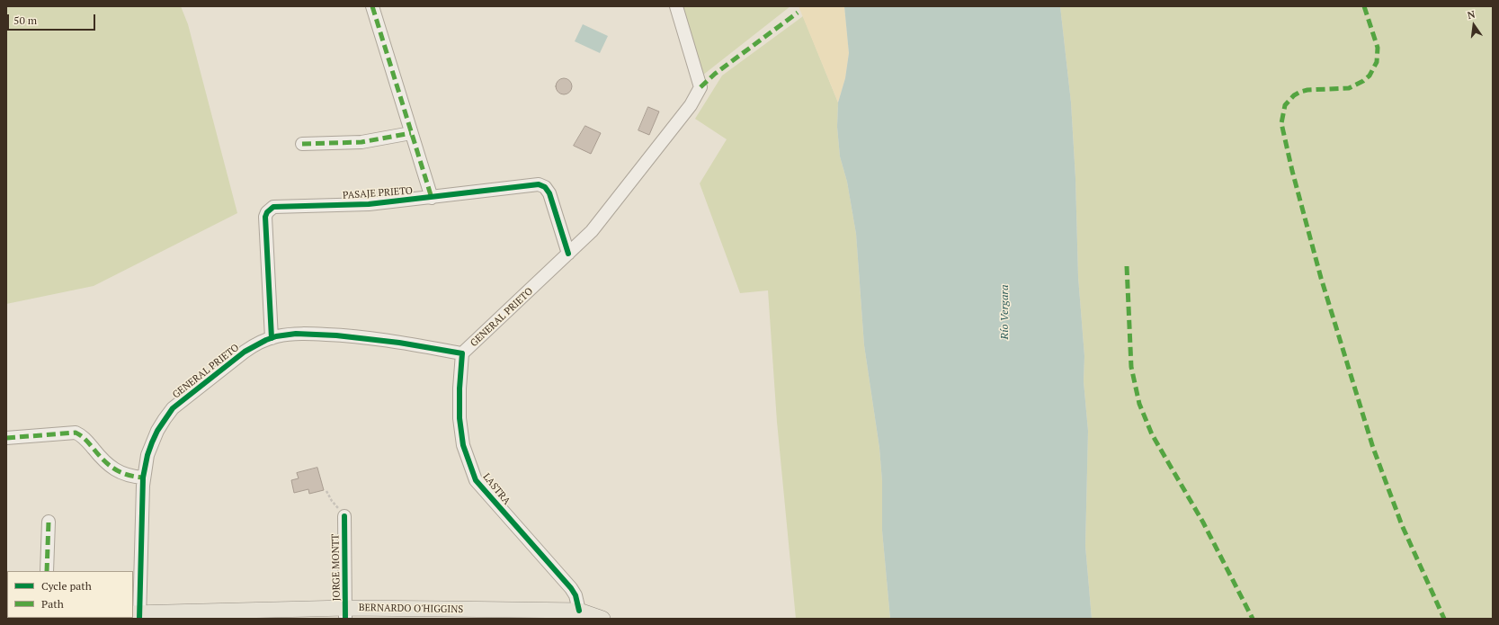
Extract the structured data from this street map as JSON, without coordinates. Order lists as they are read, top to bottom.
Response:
{
  "streets": {
    "main road": ["BERNARDO O'HIGGINS"],
    "street": [
      "PASAJE PRIETO",
      "GENERAL PRIETO",
      "LASTRA",
      "JORGE MONTT"
    ]
  },
  "crossings": [
    ["PASAJE PRIETO", "GENERAL PRIETO"],
    ["GENERAL PRIETO", "LASTRA"],
    ["GENERAL PRIETO", "BERNARDO O'HIGGINS"],
    ["LASTRA", "BERNARDO O'HIGGINS"],
    ["JORGE MONTT", "BERNARDO O'HIGGINS"]
  ],
  "water": ["Río Vergara"],
  "legend": ["Cycle path", "Path"],
  "scale_bar": "50 m",
  "north": "top"
}
